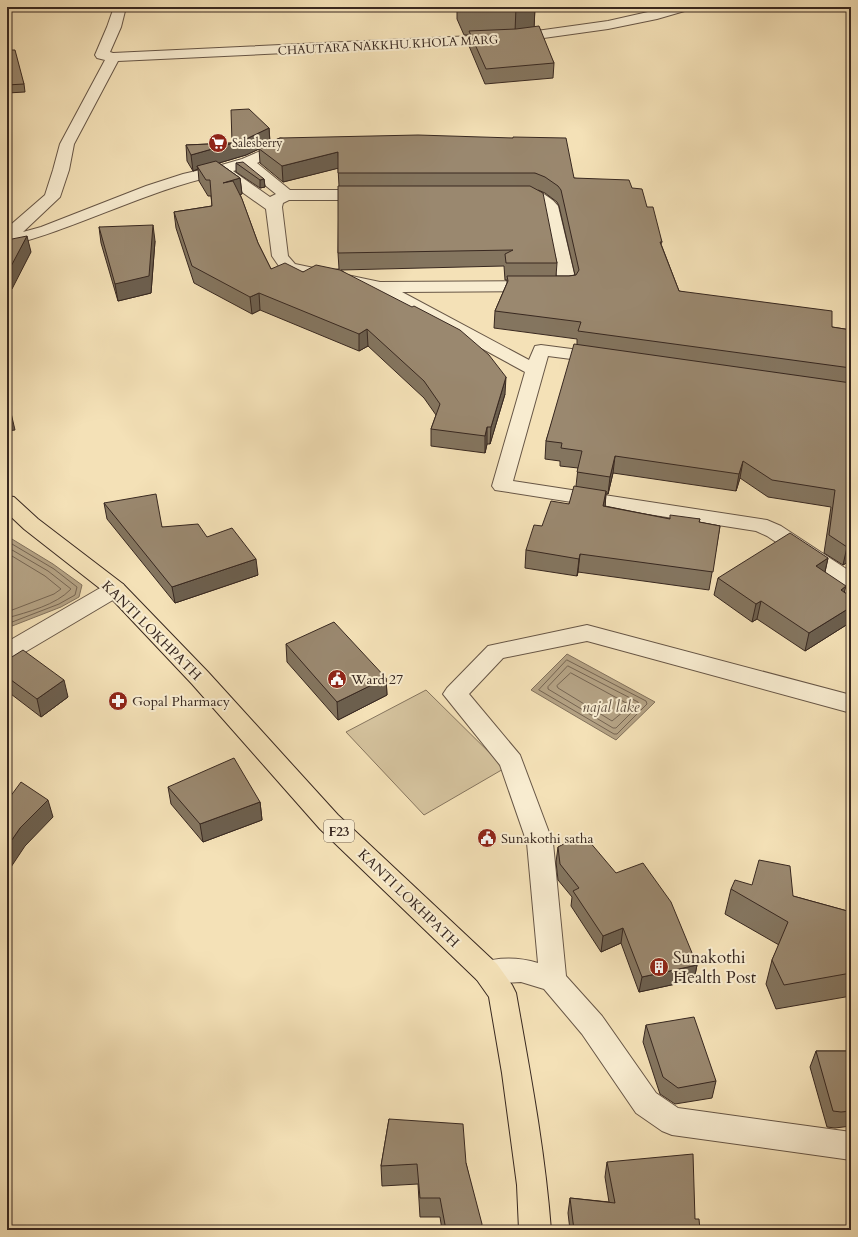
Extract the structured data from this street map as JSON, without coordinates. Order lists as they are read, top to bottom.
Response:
{
  "streets": {
    "main road": ["KANTI LOKHPATH", "F23"],
    "street": ["CHAUTARA NAKKHU KHOLA MARG"]
  },
  "water": ["najal lake"],
  "places": {
    "supermarket": ["Salesberry"],
    "public building": ["Ward 27", "Sunakothi satha"],
    "pharmacy": ["Gopal Pharmacy"],
    "building": ["Sunakothi Health Post"]
  }
}
